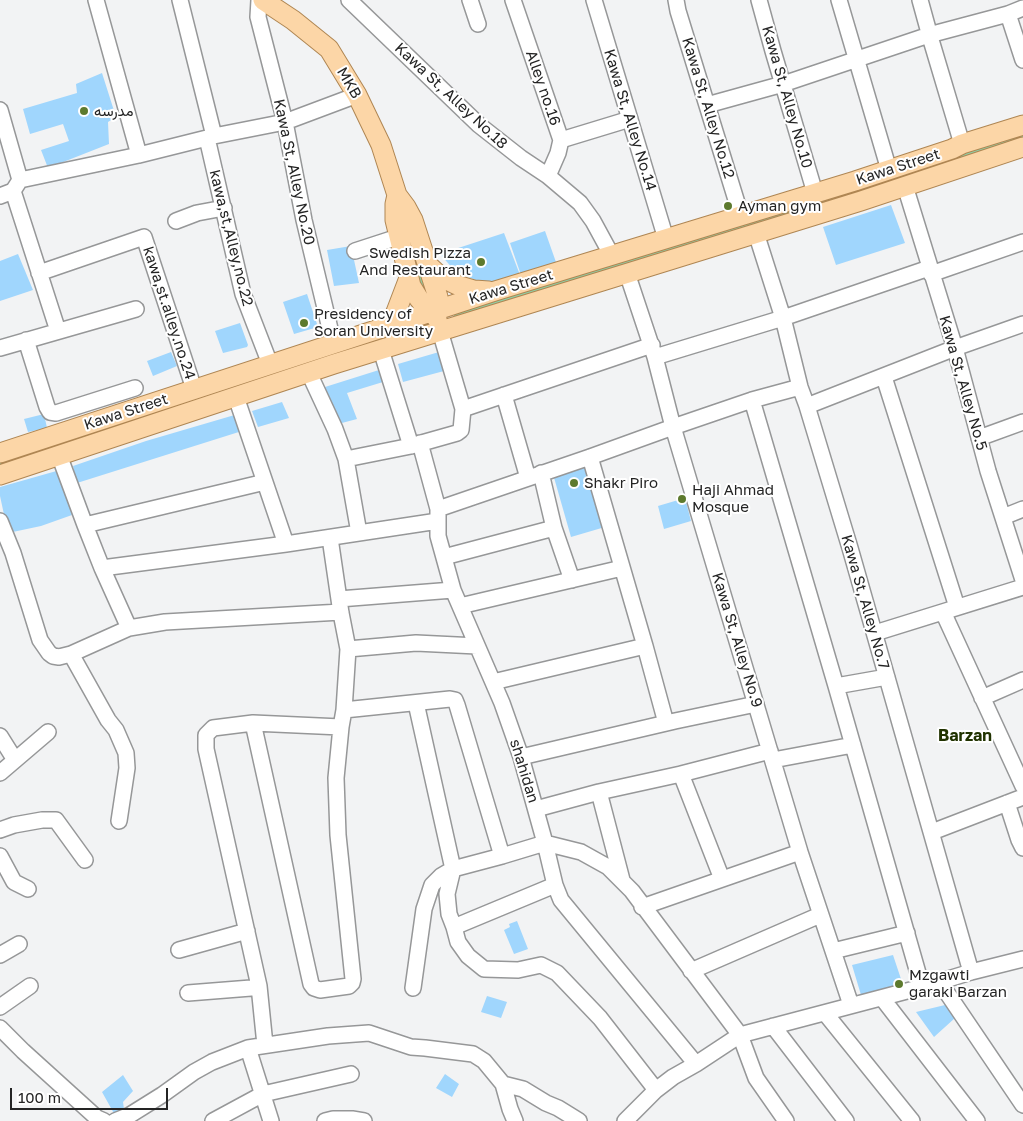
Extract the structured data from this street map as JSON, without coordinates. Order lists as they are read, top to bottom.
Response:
{
  "streets": {
    "main road": ["MKB", "Kawa Street"],
    "street": [
      "Alley no.16",
      "Kawa St, Alley No.18",
      "Kawa St, Alley No.10",
      "Kawa St, Alley No.12",
      "Kawa St, Alley No.14",
      "Kawa St, Alley No.20",
      "kawa,st,Alley,no.22",
      "kawa,st.alley.no.24",
      "Kawa St, Alley No.5",
      "Kawa St, Alley No.7",
      "Kawa St, Alley No.9",
      "shahidan"
    ]
  },
  "crossings": [
    ["Alley no.16", "Kawa St, Alley No.18"],
    ["Kawa St, Alley No.18", "Kawa Street"],
    ["Kawa St, Alley No.10", "Kawa Street"],
    ["Kawa St, Alley No.12", "Kawa Street"],
    ["Kawa St, Alley No.14", "Kawa Street"],
    ["Kawa Street", "Kawa St, Alley No.20"],
    ["Kawa Street", "kawa,st,Alley,no.22"],
    ["Kawa Street", "kawa,st.alley.no.24"],
    ["Kawa Street", "Kawa St, Alley No.5"],
    ["Kawa Street", "Kawa St, Alley No.7"],
    ["Kawa Street", "Kawa St, Alley No.9"],
    ["Kawa Street", "shahidan"]
  ],
  "districts": ["Barzan"],
  "places": [
    "مدرسە",
    "Ayman gym",
    "Swedish Pizza And Restaurant",
    "Presidency of Soran University",
    "Shakr Piro",
    "Haji Ahmad Mosque",
    "Mzgawti garaki Barzan"
  ],
  "scale_bar": "100 m"
}
